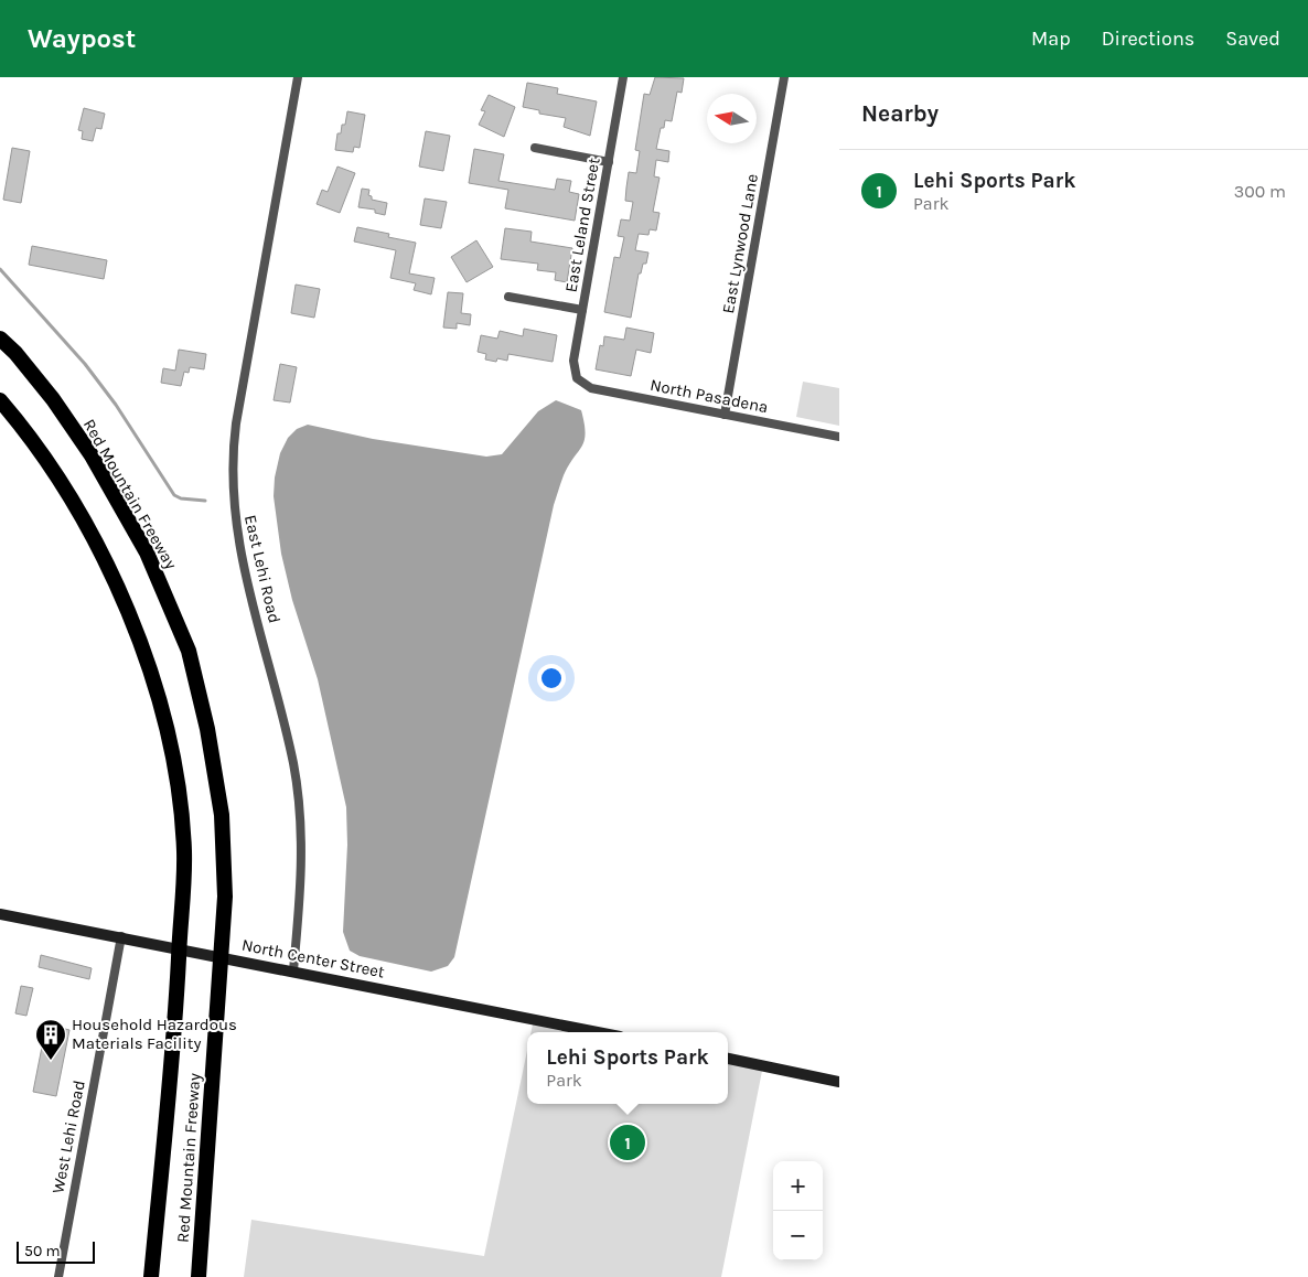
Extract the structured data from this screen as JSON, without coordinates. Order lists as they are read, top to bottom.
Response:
{
  "streets": {
    "highway": ["Red Mountain Freeway"],
    "street": [
      "East Leland Street",
      "East Lynwood Lane",
      "North Pasadena",
      "East Lehi Road",
      "North Center Street",
      "West Lehi Road"
    ]
  },
  "crossings": [
    ["East Leland Street", "North Pasadena"],
    ["East Lynwood Lane", "North Pasadena"],
    ["East Lehi Road", "North Center Street"],
    ["North Center Street", "West Lehi Road"]
  ],
  "places": {
    "building": ["Household Hazardous Materials Facility"]
  },
  "scale_bar": "50 m",
  "north": "left",
  "page": {
    "header": "Waypost",
    "nav": ["Map", "Directions", "Saved"],
    "heading": "Nearby",
    "list": [
      {
        "mark": "1",
        "name": "Lehi Sports Park",
        "note": "Park",
        "value": "300 m"
      }
    ],
    "popup": ["Lehi Sports Park", "Park"],
    "pins": "1",
    "map_buttons": ["+", "−"],
    "scale": "50 m"
  }
}
